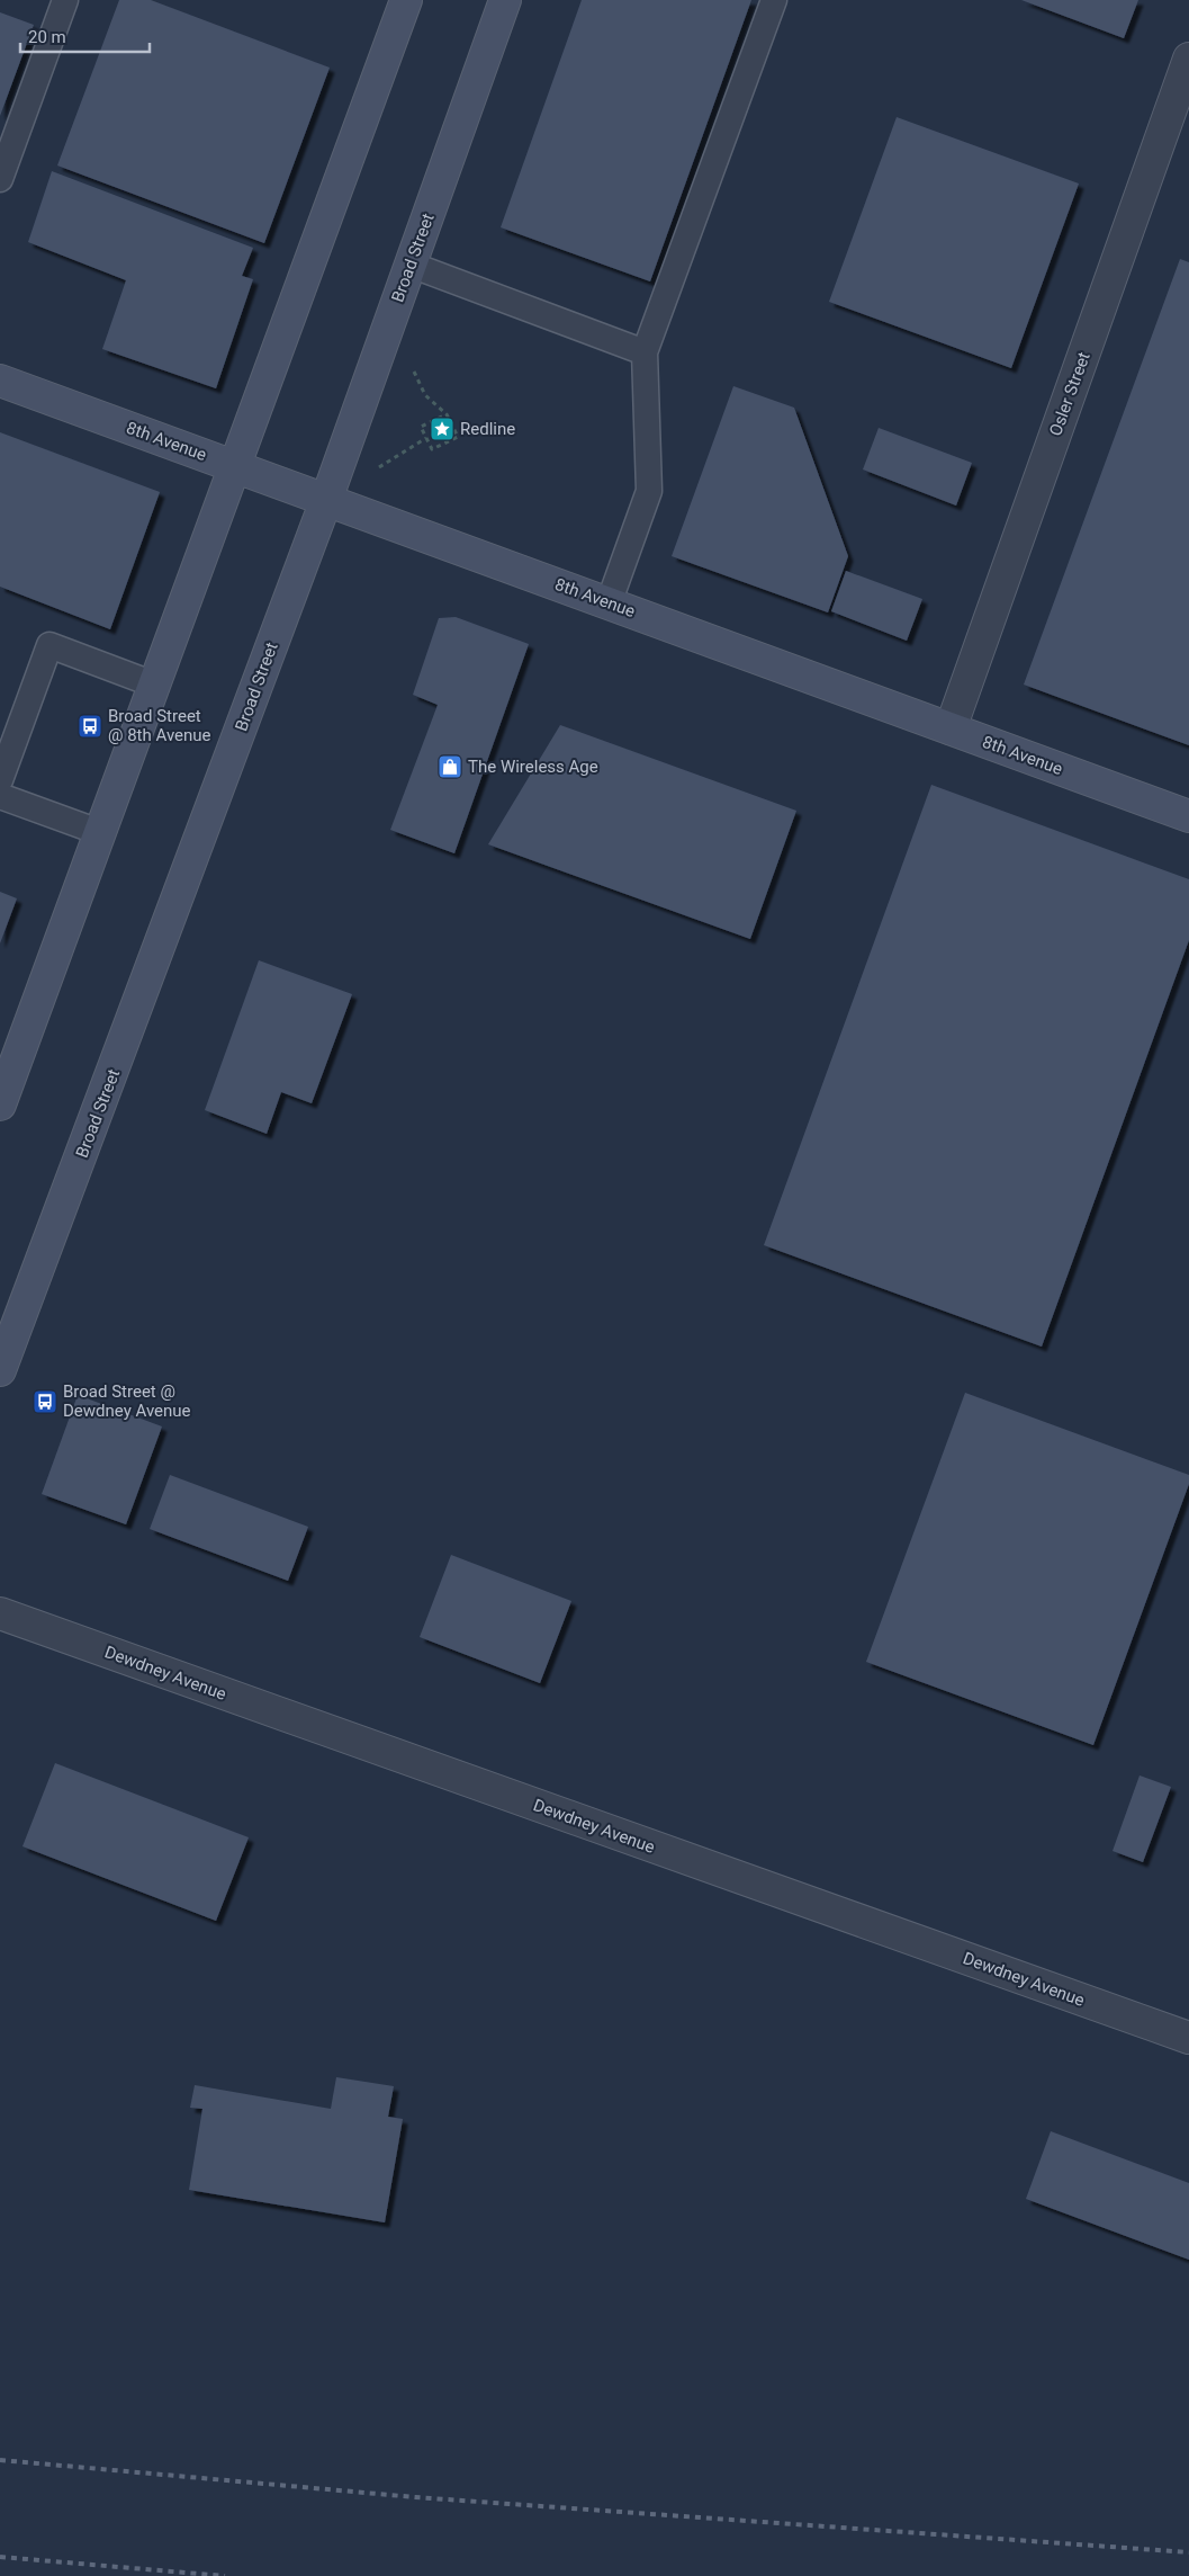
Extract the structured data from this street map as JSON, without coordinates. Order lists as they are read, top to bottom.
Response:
{
  "streets": {
    "main road": ["Broad Street", "8th Avenue"],
    "street": ["Osler Street", "Dewdney Avenue"]
  },
  "crossings": [
    ["Broad Street", "8th Avenue"],
    ["Osler Street", "8th Avenue"]
  ],
  "places": {
    "place": ["Redline"],
    "bus stop": ["Broad Street @ 8th Avenue", "Broad Street @ Dewdney Avenue"],
    "shop": ["The Wireless Age"]
  },
  "scale_bar": "20 m"
}
